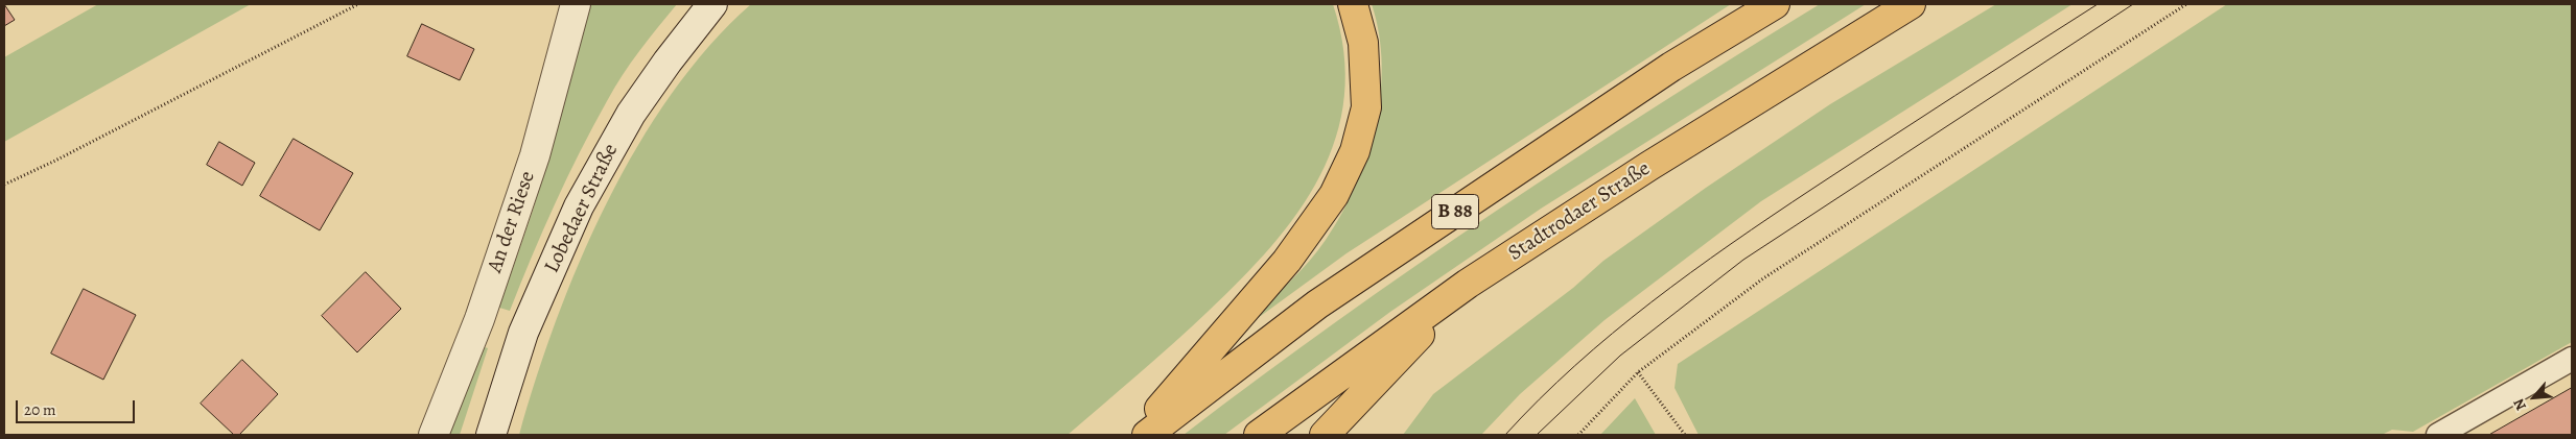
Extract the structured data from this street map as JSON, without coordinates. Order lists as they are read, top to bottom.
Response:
{
  "streets": {
    "main road": [
      "Lobedaer Straße",
      "B 88",
      "Stadtrodaer Straße",
      "An der Riese"
    ]
  },
  "scale_bar": "20 m",
  "north": "bottom left"
}
